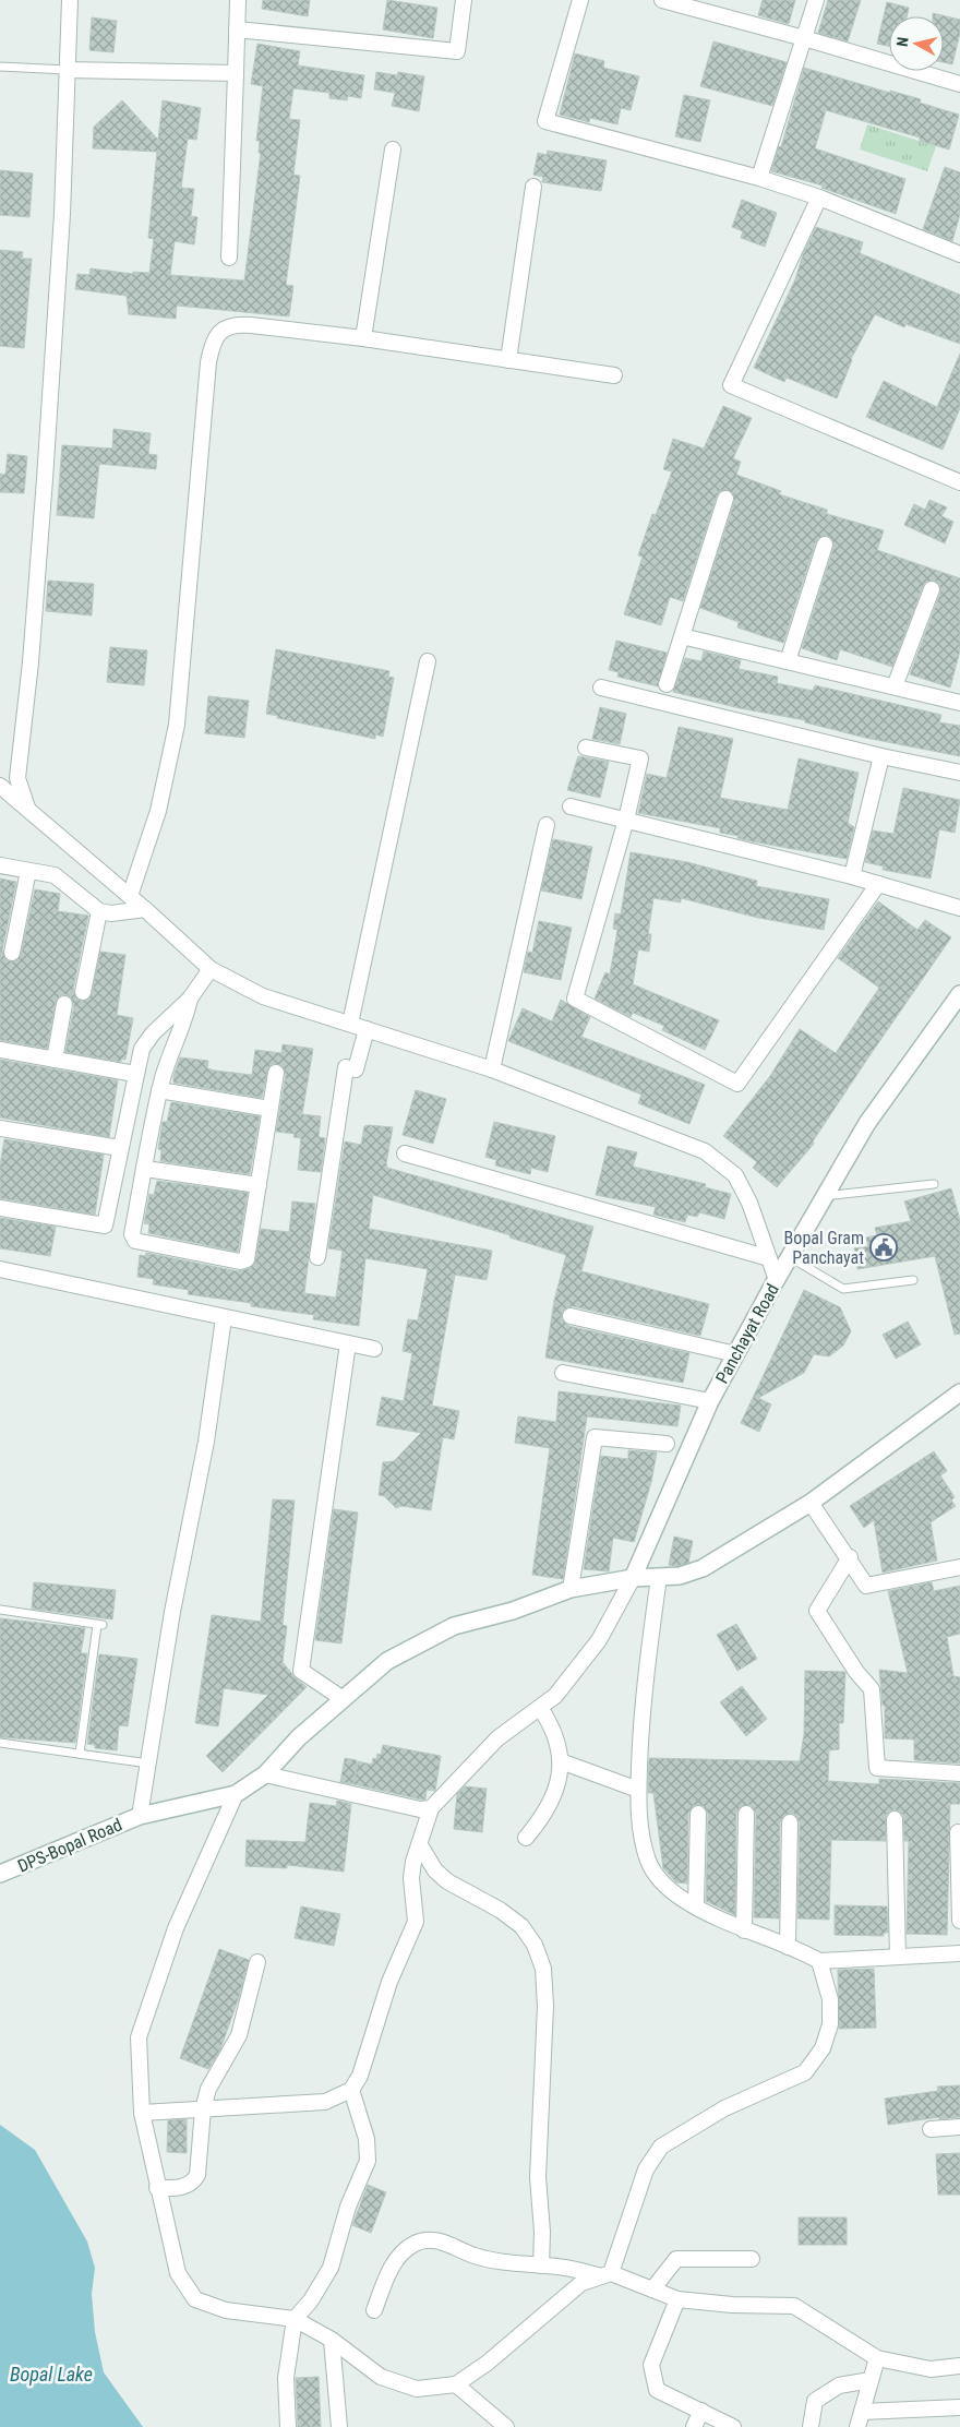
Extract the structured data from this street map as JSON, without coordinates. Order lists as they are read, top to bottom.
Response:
{
  "streets": {
    "street": ["Panchayat Road", "DPS-Bopal Road"]
  },
  "water": ["Bopal Lake"],
  "places": {
    "public building": ["Bopal Gram Panchayat"]
  },
  "north": "left"
}
